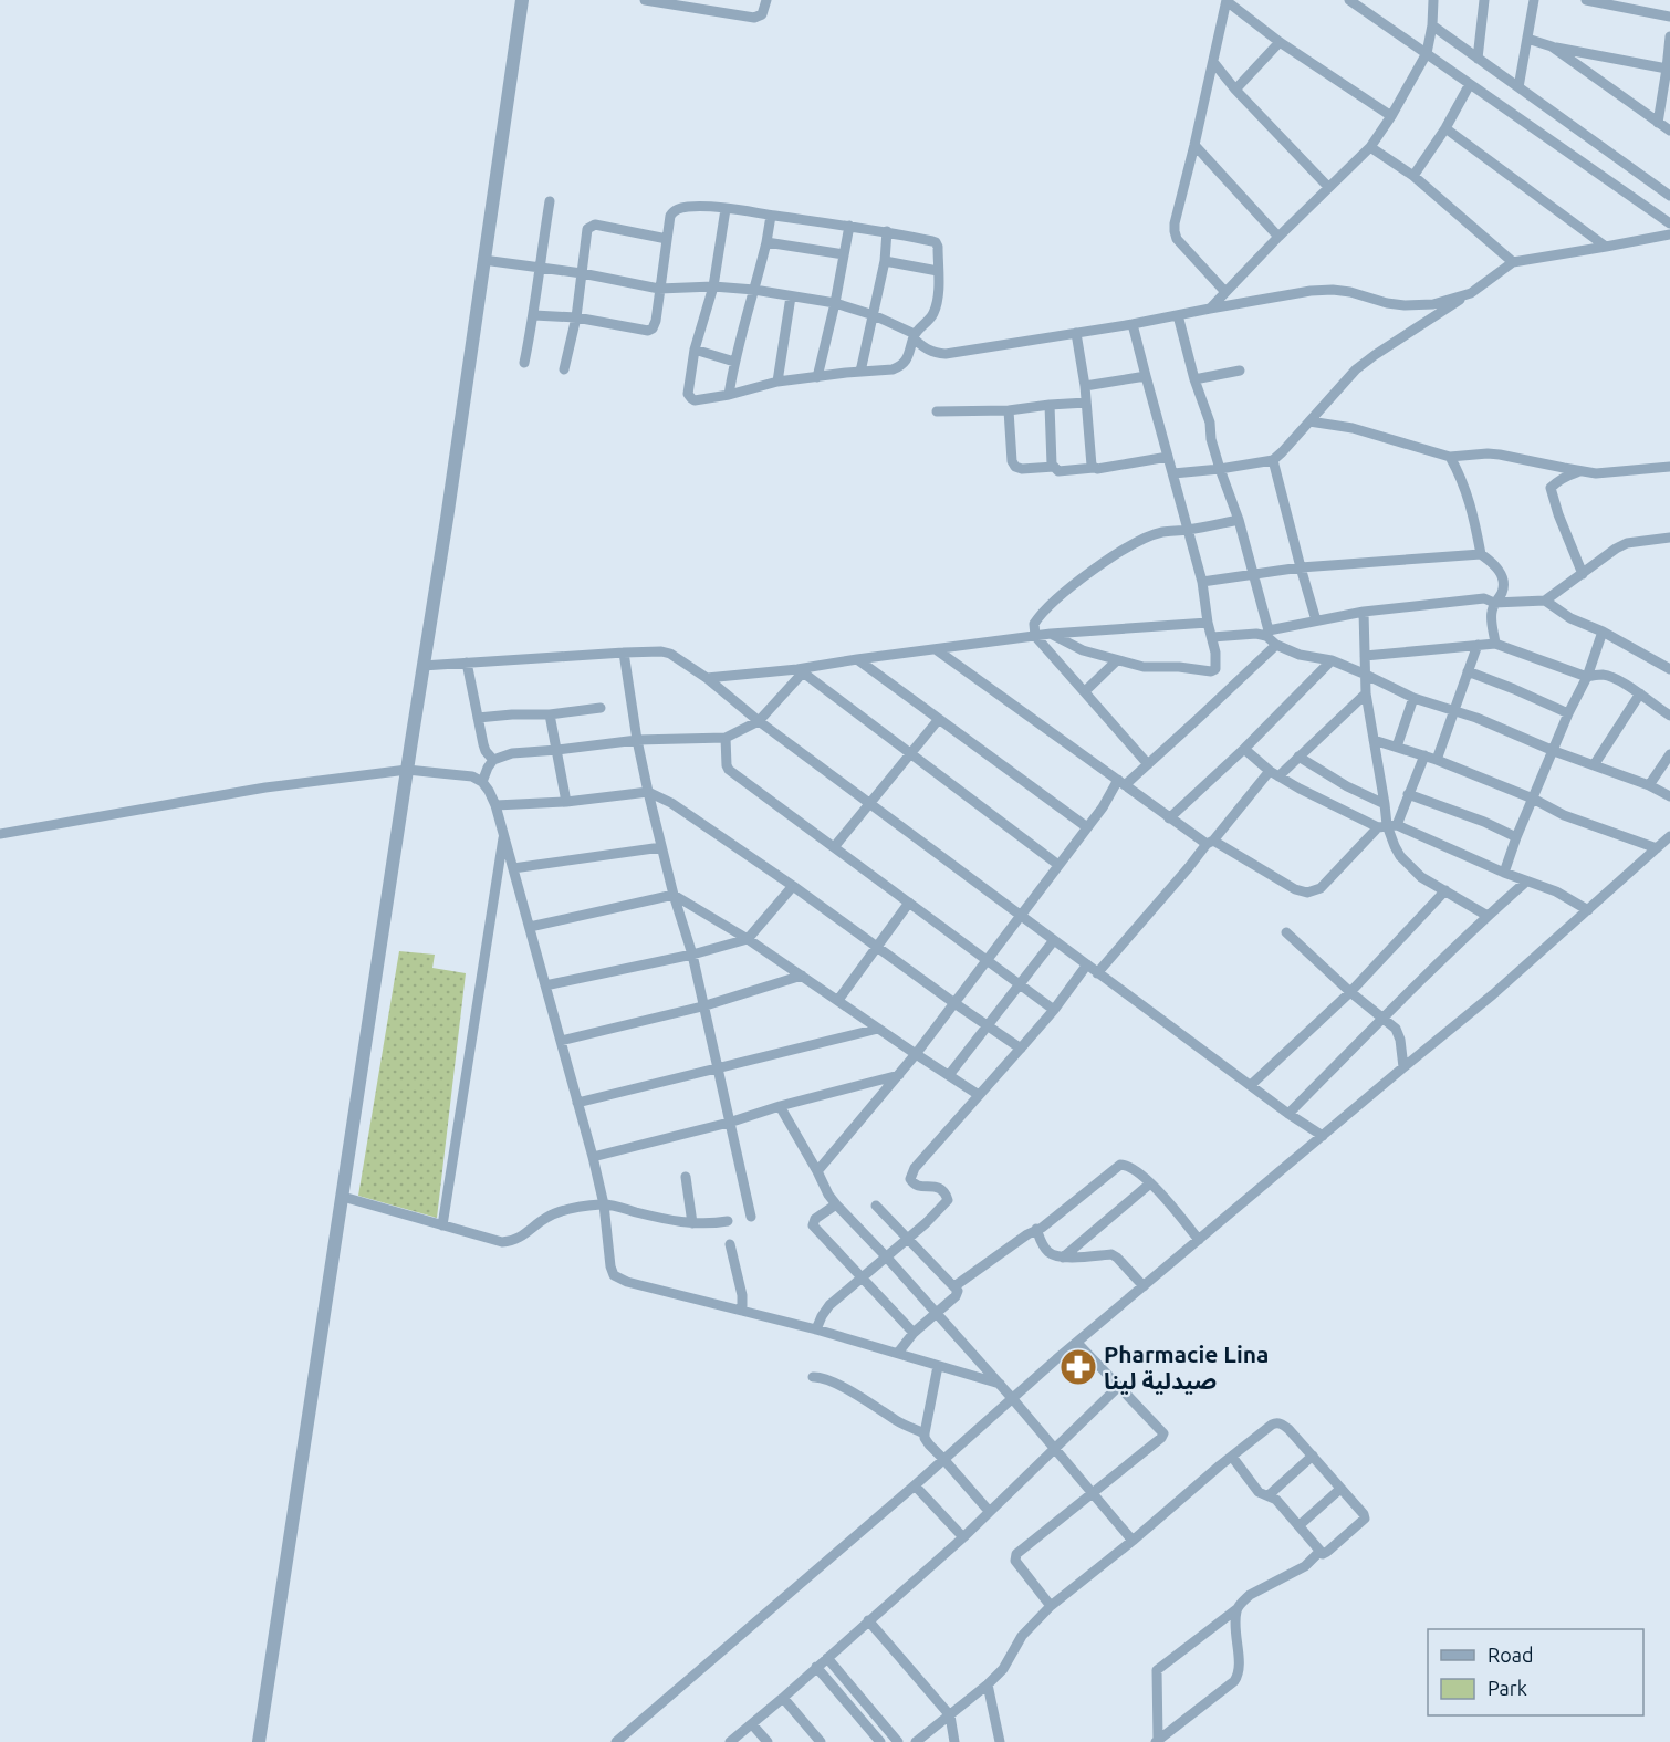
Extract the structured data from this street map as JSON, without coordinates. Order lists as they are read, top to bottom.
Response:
{
  "places": {
    "pharmacy": ["Pharmacie Lina صيدلية لينا"]
  },
  "legend": ["Road", "Park"]
}
